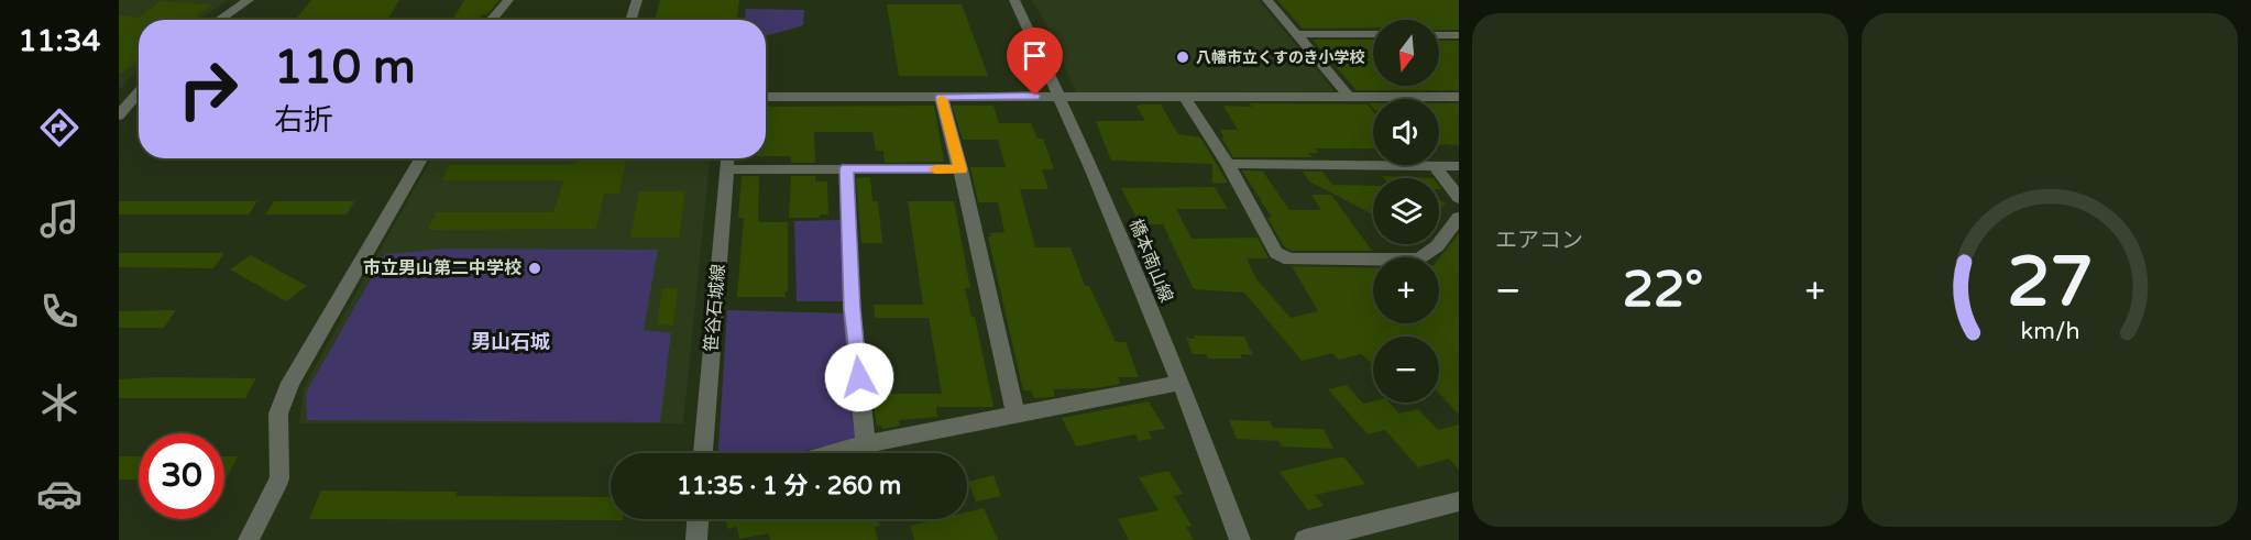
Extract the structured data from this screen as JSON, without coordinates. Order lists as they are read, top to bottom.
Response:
{
  "streets": {
    "street": ["橋本南山線", "笹谷石城線"]
  },
  "districts": ["男山石城"],
  "places": ["八幡市立くすのき小学校", "市立男山第二中学校"],
  "north": "bottom",
  "page": {
    "tabs": "11:34",
    "tile": "エアコン",
    "map_buttons": ["+", "−"],
    "turn": ["110 m", "右折"],
    "heat": ["−", "22°", "+"],
    "limit": "30",
    "trip": "11:35 · 1 分 · 260 m",
    "gauge": ["27", "km/h"]
  }
}
